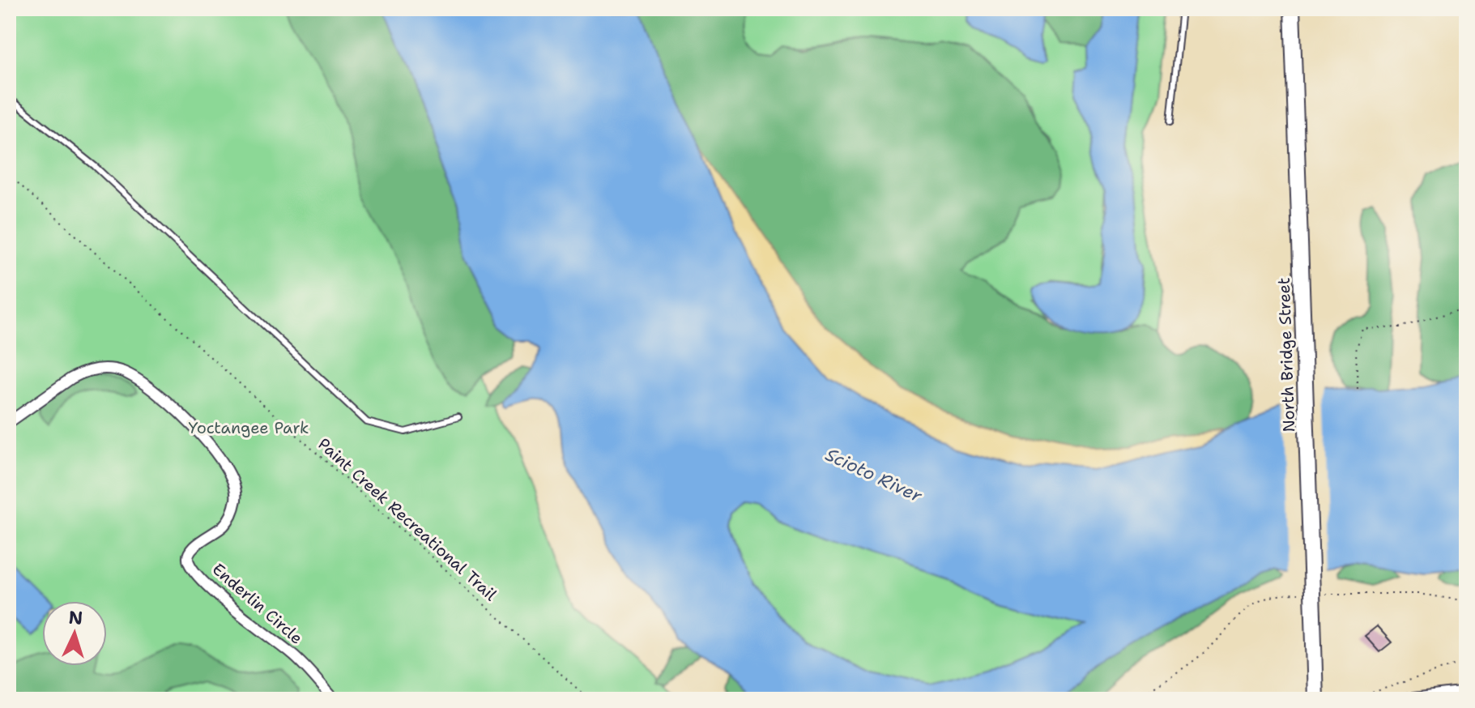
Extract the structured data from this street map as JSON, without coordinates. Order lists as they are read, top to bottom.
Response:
{
  "streets": {
    "main road": ["North Bridge Street"],
    "street": ["Enderlin Circle"],
    "path": ["Paint Creek Recreational Trail"]
  },
  "water": ["Scioto River"],
  "parks": ["Yoctangee Park"],
  "north": "top"
}
